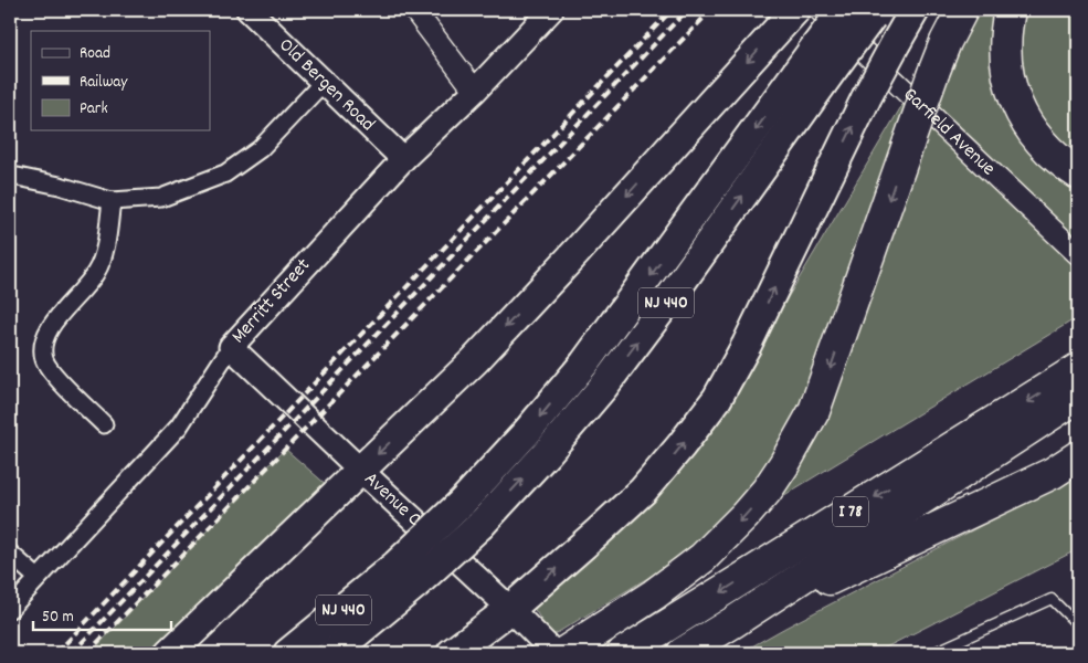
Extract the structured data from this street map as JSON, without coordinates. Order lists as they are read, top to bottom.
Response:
{
  "streets": {
    "highway": ["NJ 440", "I 78"],
    "main road": ["Old Bergen Road", "Merritt Street", "Avenue C"],
    "street": ["Garfield Avenue"]
  },
  "crossings": [
    ["Old Bergen Road", "Merritt Street"],
    ["Merritt Street", "Avenue C"]
  ],
  "legend": ["Road", "Railway", "Park"],
  "scale_bar": "50 m"
}
